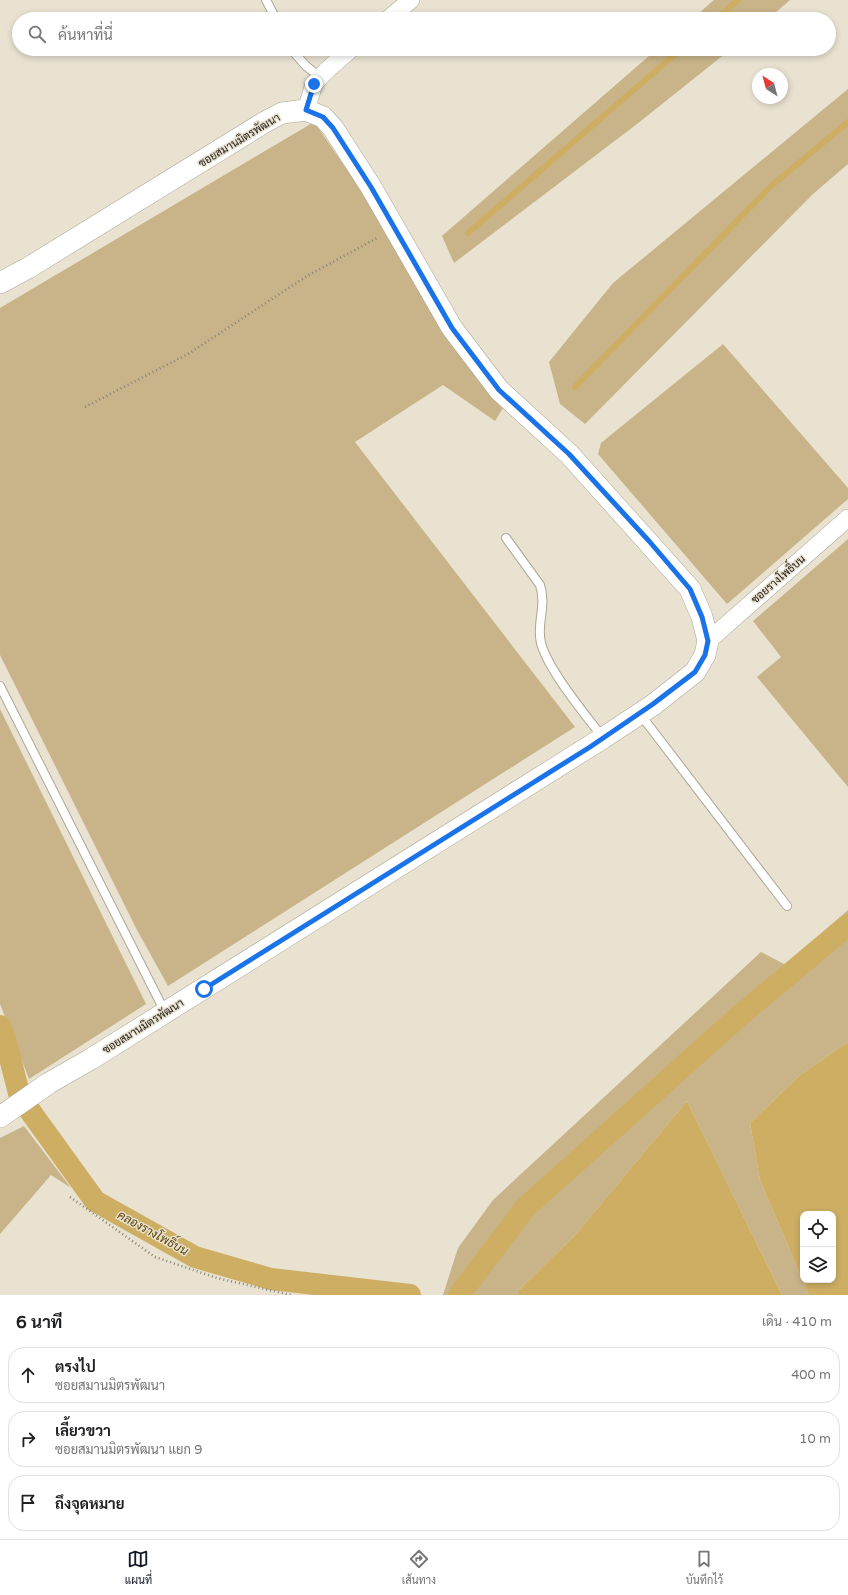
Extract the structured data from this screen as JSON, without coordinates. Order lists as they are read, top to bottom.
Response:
{
  "streets": {
    "street": ["ซอยสมานมิตรพัฒนา", "ซอยรางโพธิ์บน"]
  },
  "crossings": [
    ["ซอยสมานมิตรพัฒนา", "ซอยรางโพธิ์บน"]
  ],
  "water": ["คลองรางโพธิ์บน"],
  "north": "top left",
  "page": {
    "search": "ค้นหาที่นี่",
    "heading": ["6 นาที", "เดิน · 410 m"],
    "list": [
      ["ตรงไป", "ซอยสมานมิตรพัฒนา", "400 m"],
      ["เลี้ยวขวา", "ซอยสมานมิตรพัฒนา แยก 9", "10 m"],
      "ถึงจุดหมาย"
    ],
    "nav": ["แผนที่", "เส้นทาง", "บันทึกไว้"]
  }
}
